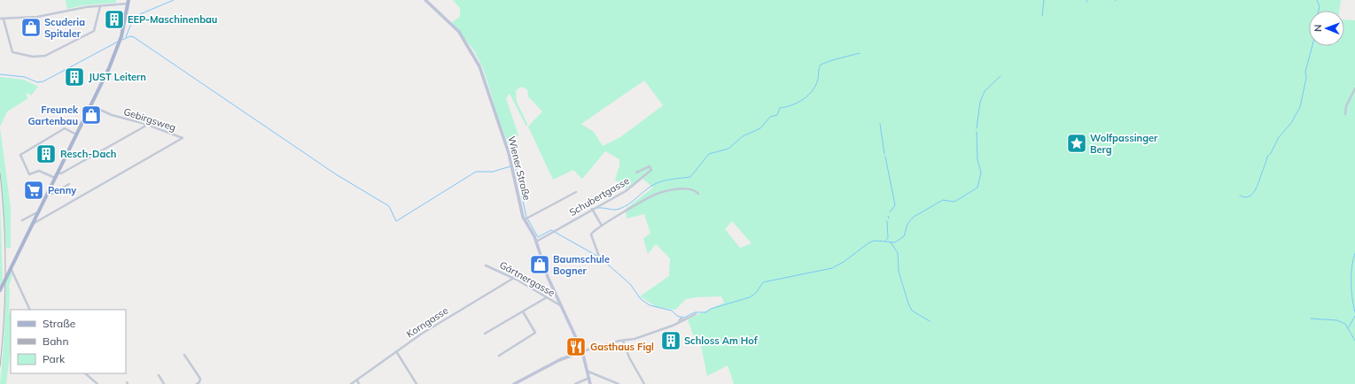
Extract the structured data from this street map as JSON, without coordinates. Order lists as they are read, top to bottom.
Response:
{
  "streets": {
    "main road": ["Wiener Straße"],
    "street": [
      "Gebirgsweg",
      "Schubertgasse",
      "Gärtnergasse",
      "Korngasse"
    ]
  },
  "crossings": [
    ["Wiener Straße", "Schubertgasse"],
    ["Wiener Straße", "Gärtnergasse"],
    ["Gärtnergasse", "Korngasse"]
  ],
  "places": {
    "building": [
      "EEP-Maschinenbau",
      "JUST Leitern",
      "Resch-Dach",
      "Schloss Am Hof"
    ],
    "shop": ["Scuderia Spitaler", "Freunek Gartenbau", "Baumschule Bogner"],
    "place": ["Wolfpassinger Berg"],
    "supermarket": ["Penny"],
    "restaurant": ["Gasthaus Figl"]
  },
  "legend": ["Straße", "Bahn", "Park"],
  "north": "left"
}
